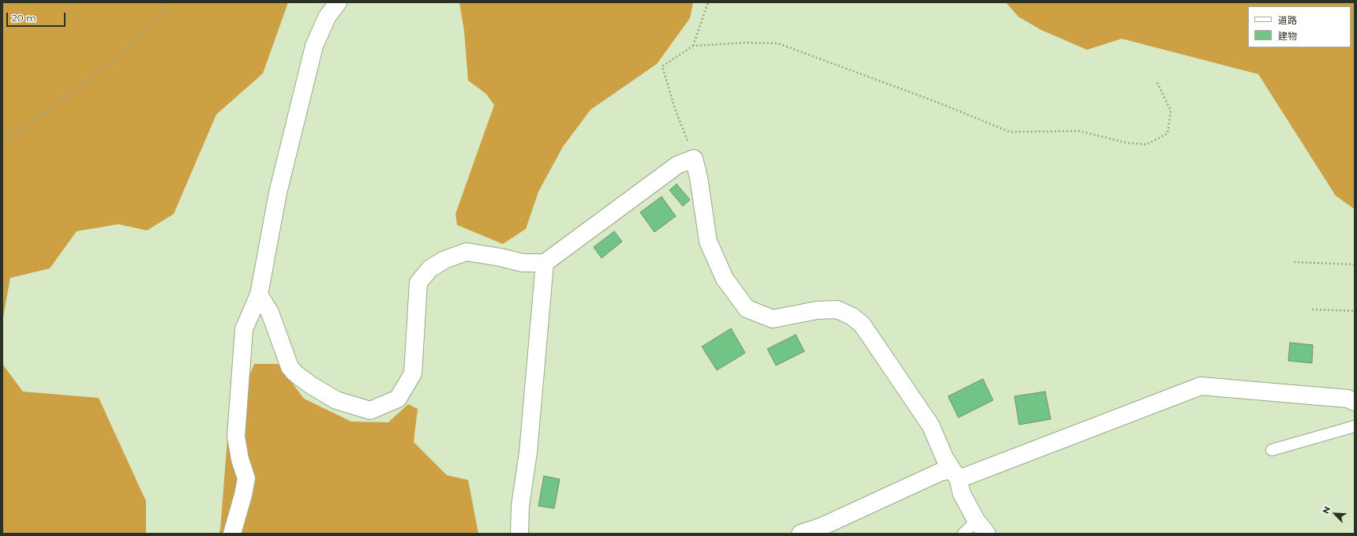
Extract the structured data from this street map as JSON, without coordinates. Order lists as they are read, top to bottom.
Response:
{
  "legend": ["道路", "建物"],
  "scale_bar": "20 m",
  "north": "top left"
}
